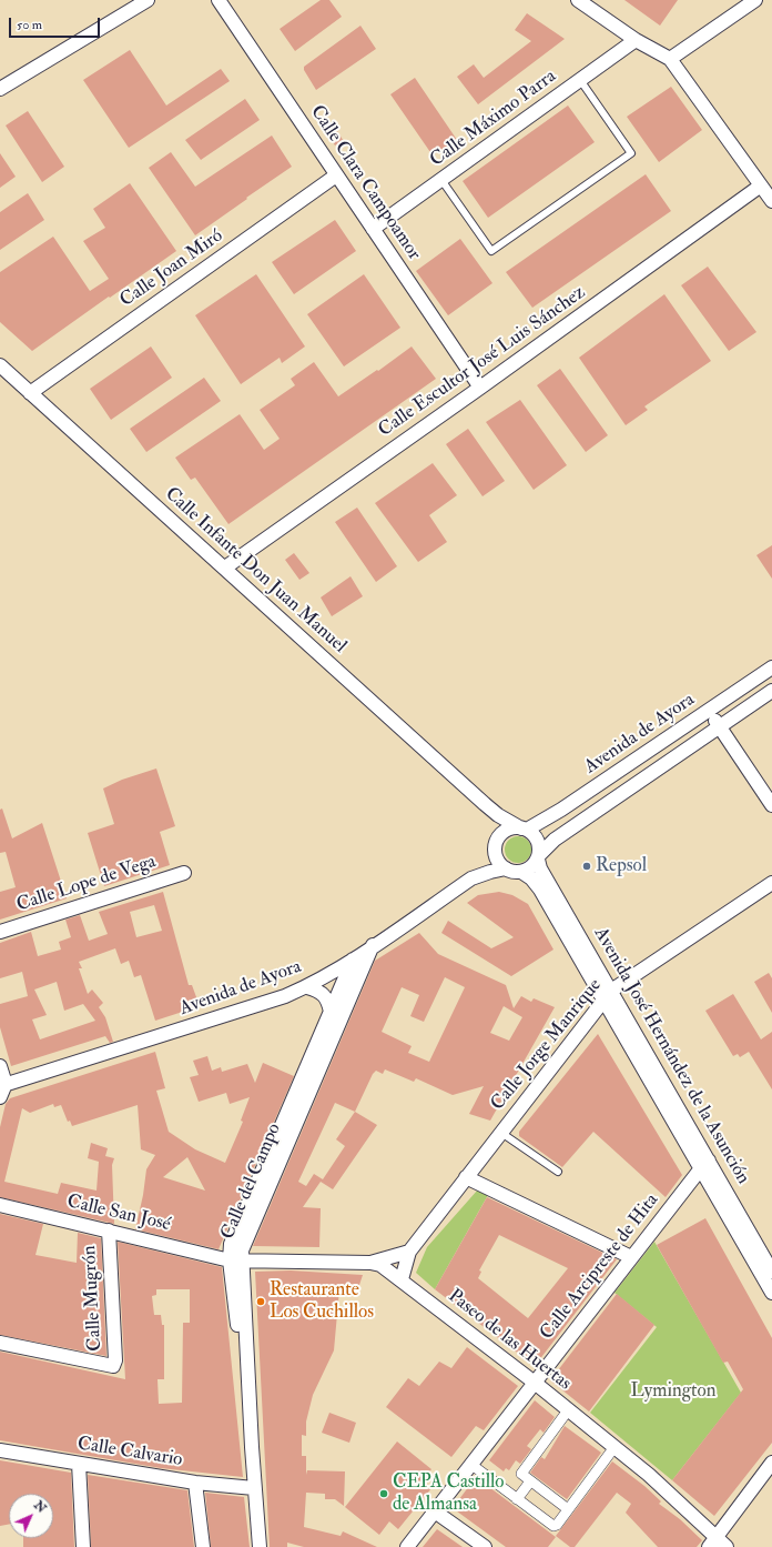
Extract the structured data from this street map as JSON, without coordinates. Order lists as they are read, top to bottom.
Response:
{
  "streets": {
    "street": [
      "Calle Máximo Parra",
      "Calle Clara Campoamor",
      "Calle Joan Miró",
      "Calle Escultor José Luis Sánchez",
      "Calle Infante Don Juan Manuel",
      "Avenida de Ayora",
      "Calle Lope de Vega",
      "Calle Jorge Manrique",
      "Avenida José Hernández de la Asunción",
      "Calle del Campo",
      "Calle San José",
      "Calle Arcipreste de Hita",
      "Calle Mugrón",
      "Paseo de las Huertas",
      "Calle Calvario"
    ]
  },
  "crossings": [
    ["Calle Máximo Parra", "Calle Clara Campoamor"],
    ["Calle Clara Campoamor", "Calle Joan Miró"],
    ["Calle Clara Campoamor", "Calle Escultor José Luis Sánchez"],
    ["Calle Joan Miró", "Calle Infante Don Juan Manuel"],
    ["Calle Escultor José Luis Sánchez", "Calle Infante Don Juan Manuel"],
    ["Calle Infante Don Juan Manuel", "Avenida de Ayora"],
    ["Calle Infante Don Juan Manuel", "Avenida José Hernández de la Asunción"],
    ["Avenida de Ayora", "Avenida José Hernández de la Asunción"],
    ["Avenida de Ayora", "Calle del Campo"],
    ["Calle Jorge Manrique", "Avenida José Hernández de la Asunción"],
    ["Calle Jorge Manrique", "Paseo de las Huertas"],
    ["Avenida José Hernández de la Asunción", "Calle Arcipreste de Hita"],
    ["Calle del Campo", "Calle San José"],
    ["Calle del Campo", "Paseo de las Huertas"],
    ["Calle del Campo", "Calle Calvario"],
    ["Calle San José", "Calle Mugrón"],
    ["Calle San José", "Paseo de las Huertas"],
    ["Calle Arcipreste de Hita", "Paseo de las Huertas"]
  ],
  "parks": ["Lymington"],
  "places": ["Repsol", "Restaurante Los Cuchillos", "CEPA Castillo de Almansa"],
  "scale_bar": "50 m",
  "north": "top right"
}
